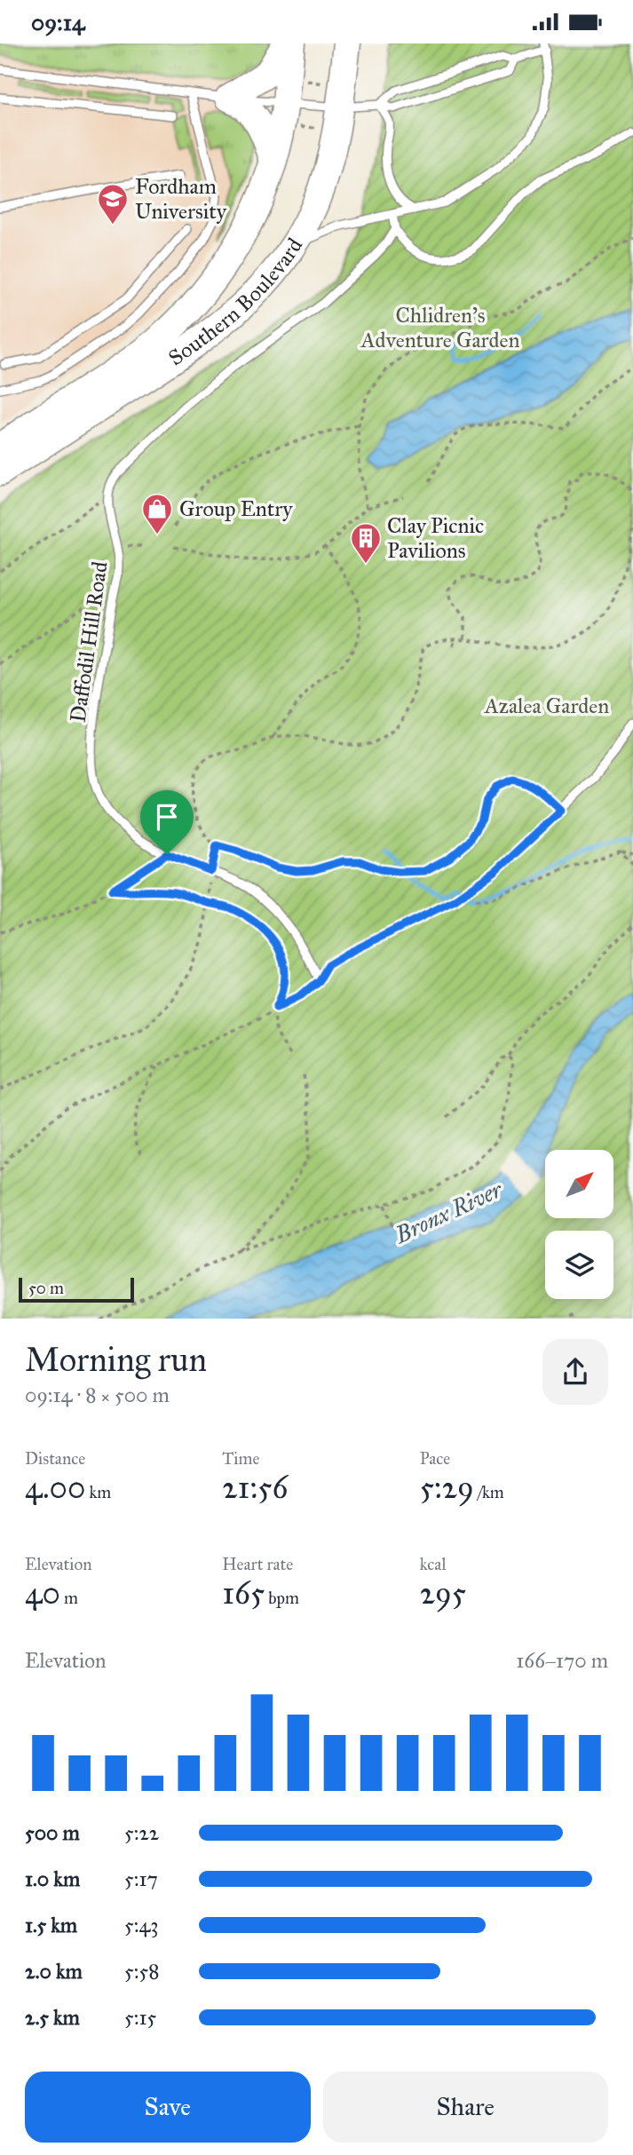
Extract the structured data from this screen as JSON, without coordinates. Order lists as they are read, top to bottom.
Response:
{
  "streets": {
    "main road": ["Southern Boulevard"],
    "lane": ["Daffodil Hill Road"]
  },
  "water": ["Bronx River"],
  "parks": ["Chlidren's Adventure Garden", "Azalea Garden"],
  "places": {
    "school or university": ["Fordham University"],
    "shop": ["Group Entry"],
    "building": ["Clay Picnic Pavilions"]
  },
  "scale_bar": "50 m",
  "north": "top right",
  "page": {
    "status": "09:14",
    "scale": "50 m",
    "heading": ["Morning run", "09:14 · 8 × 500 m"],
    "stats": [
      ["Distance", "4.00 km"],
      ["Time", "21:56"],
      ["Pace", "5:29 /km"],
      ["Elevation", "40 m"],
      ["Heart rate", "165 bpm"],
      ["kcal", "295"]
    ],
    "chart": ["Elevation", "166–170 m"],
    "list": [
      {
        "name": "500 m",
        "note": "5:22"
      },
      {
        "name": "1.0 km",
        "note": "5:17"
      },
      {
        "name": "1.5 km",
        "note": "5:43"
      },
      {
        "name": "2.0 km",
        "note": "5:58"
      },
      {
        "name": "2.5 km",
        "note": "5:15"
      }
    ],
    "buttons": ["Save", "Share"]
  }
}
